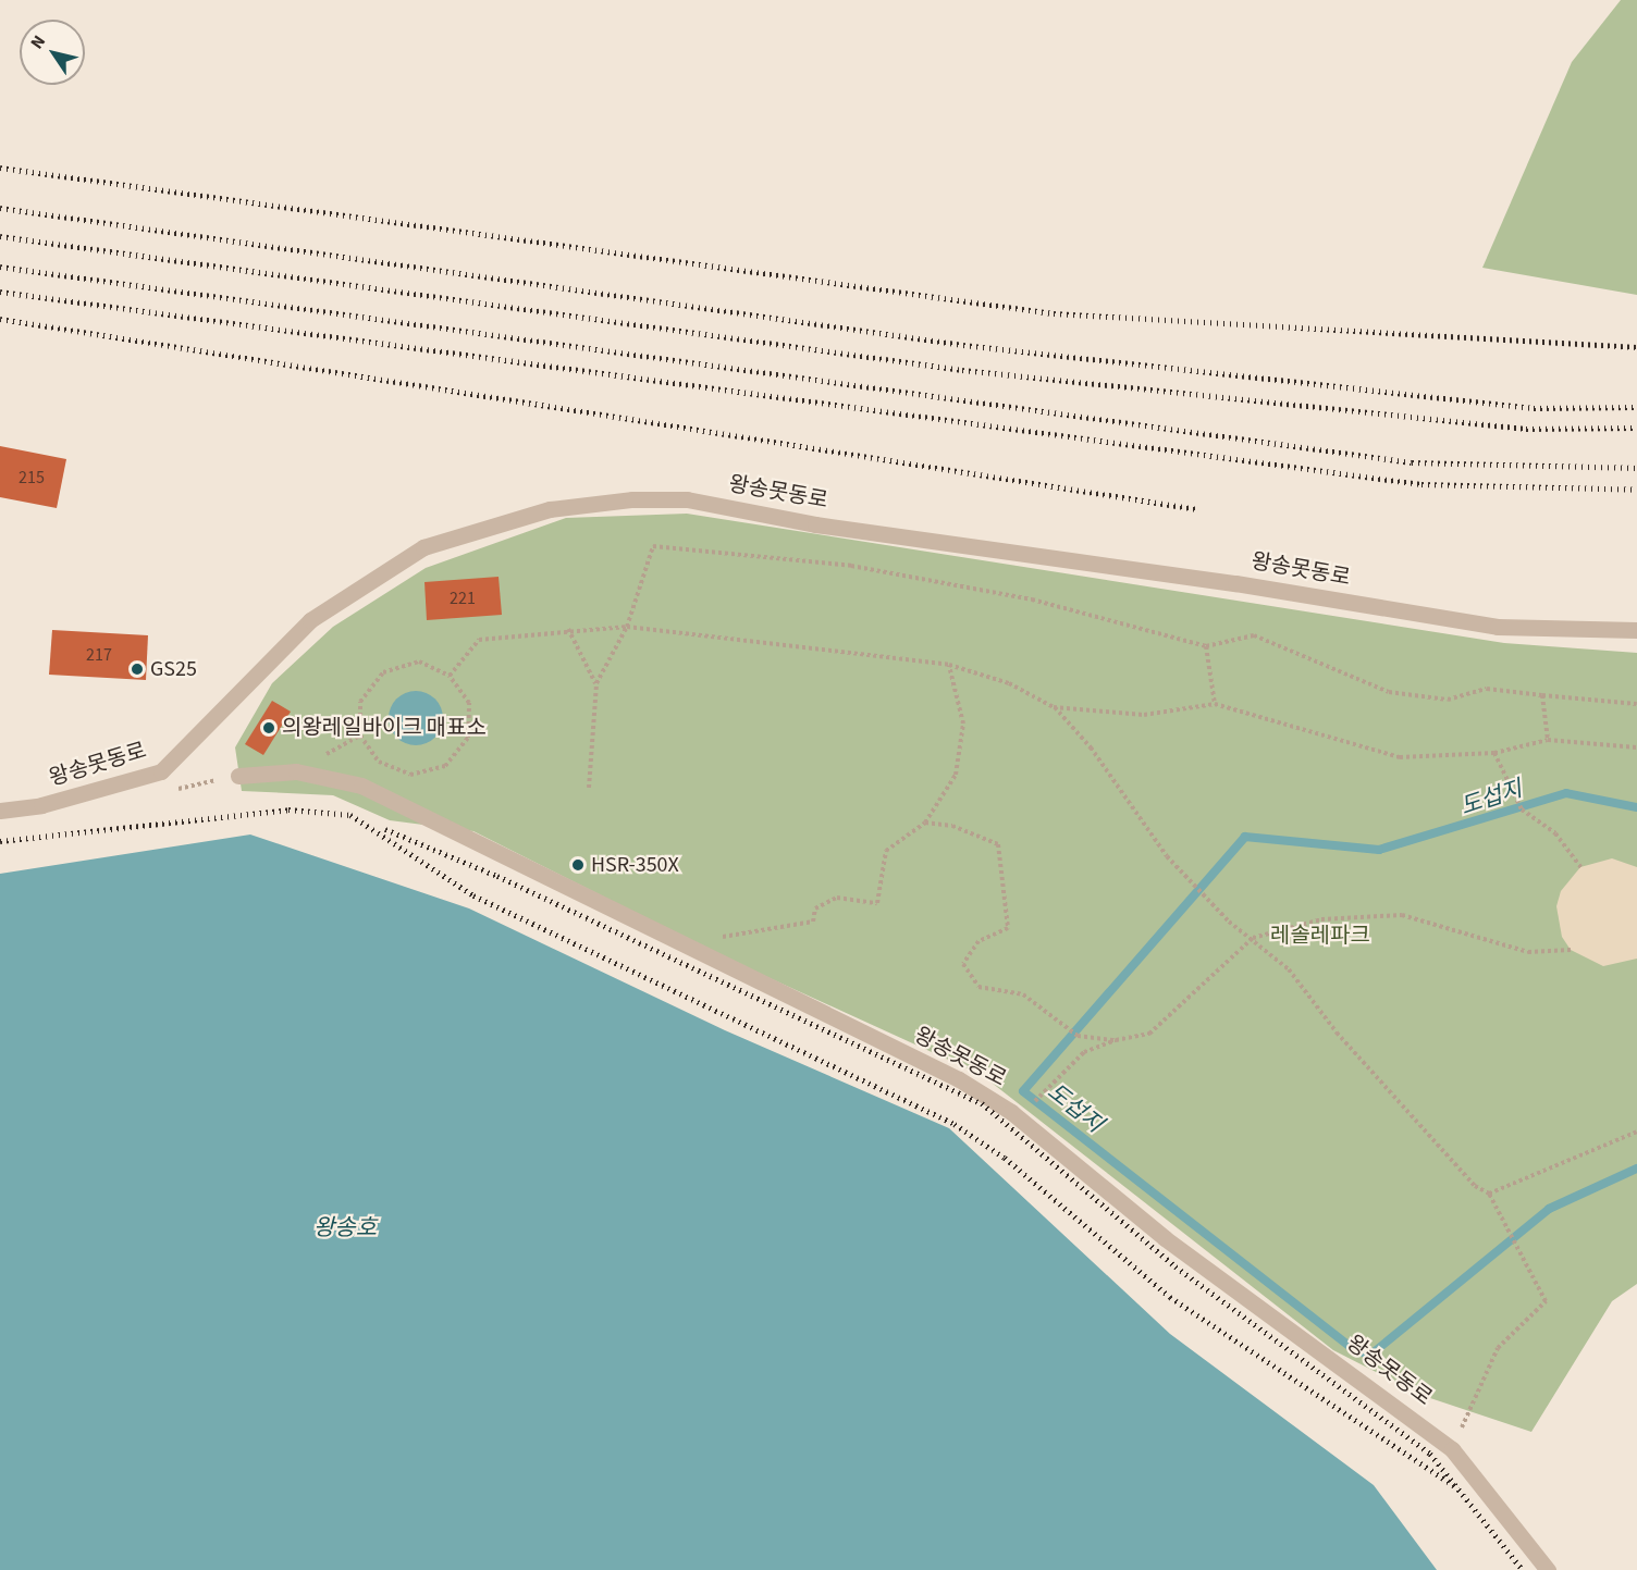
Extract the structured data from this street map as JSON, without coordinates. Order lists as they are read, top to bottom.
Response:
{
  "streets": {
    "street": ["왕송못동로"]
  },
  "water": ["도섭지", "왕송호"],
  "parks": ["레솔레파크"],
  "places": ["GS25", "의왕레일바이크 매표소", "HSR-350X"],
  "house_numbers": ["215", "221", "217"],
  "north": "top left"
}
